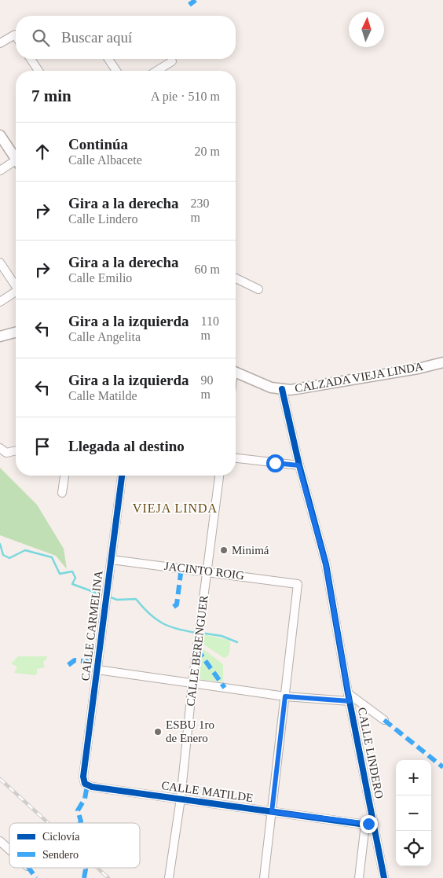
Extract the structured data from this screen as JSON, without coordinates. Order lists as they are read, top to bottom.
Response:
{
  "streets": {
    "street": [
      "CALZADA VIEJA LINDA",
      "JACINTO ROIG",
      "CALLE CARMELINA",
      "CALLE BERENGUER",
      "CALLE LINDERO",
      "CALLE MATILDE"
    ]
  },
  "crossings": [
    ["CALZADA VIEJA LINDA", "CALLE LINDERO"],
    ["JACINTO ROIG", "CALLE CARMELINA"],
    ["JACINTO ROIG", "CALLE BERENGUER"],
    ["CALLE CARMELINA", "CALLE MATILDE"],
    ["CALLE BERENGUER", "CALLE MATILDE"],
    ["CALLE LINDERO", "CALLE MATILDE"]
  ],
  "districts": ["VIEJA LINDA"],
  "places": ["Minimá", "ESBU 1ro de Enero"],
  "legend": ["Ciclovía", "Sendero"],
  "north": "top",
  "page": {
    "search": "Buscar aquí",
    "heading": ["7 min", "A pie · 510 m"],
    "list": [
      ["Continúa", "Calle Albacete", "20 m"],
      ["Gira a la derecha", "Calle Lindero", "230 m"],
      ["Gira a la derecha", "Calle Emilio", "60 m"],
      ["Gira a la izquierda", "Calle Angelita", "110 m"],
      ["Gira a la izquierda", "Calle Matilde", "90 m"],
      "Llegada al destino"
    ],
    "map_buttons": ["+", "−"]
  }
}
